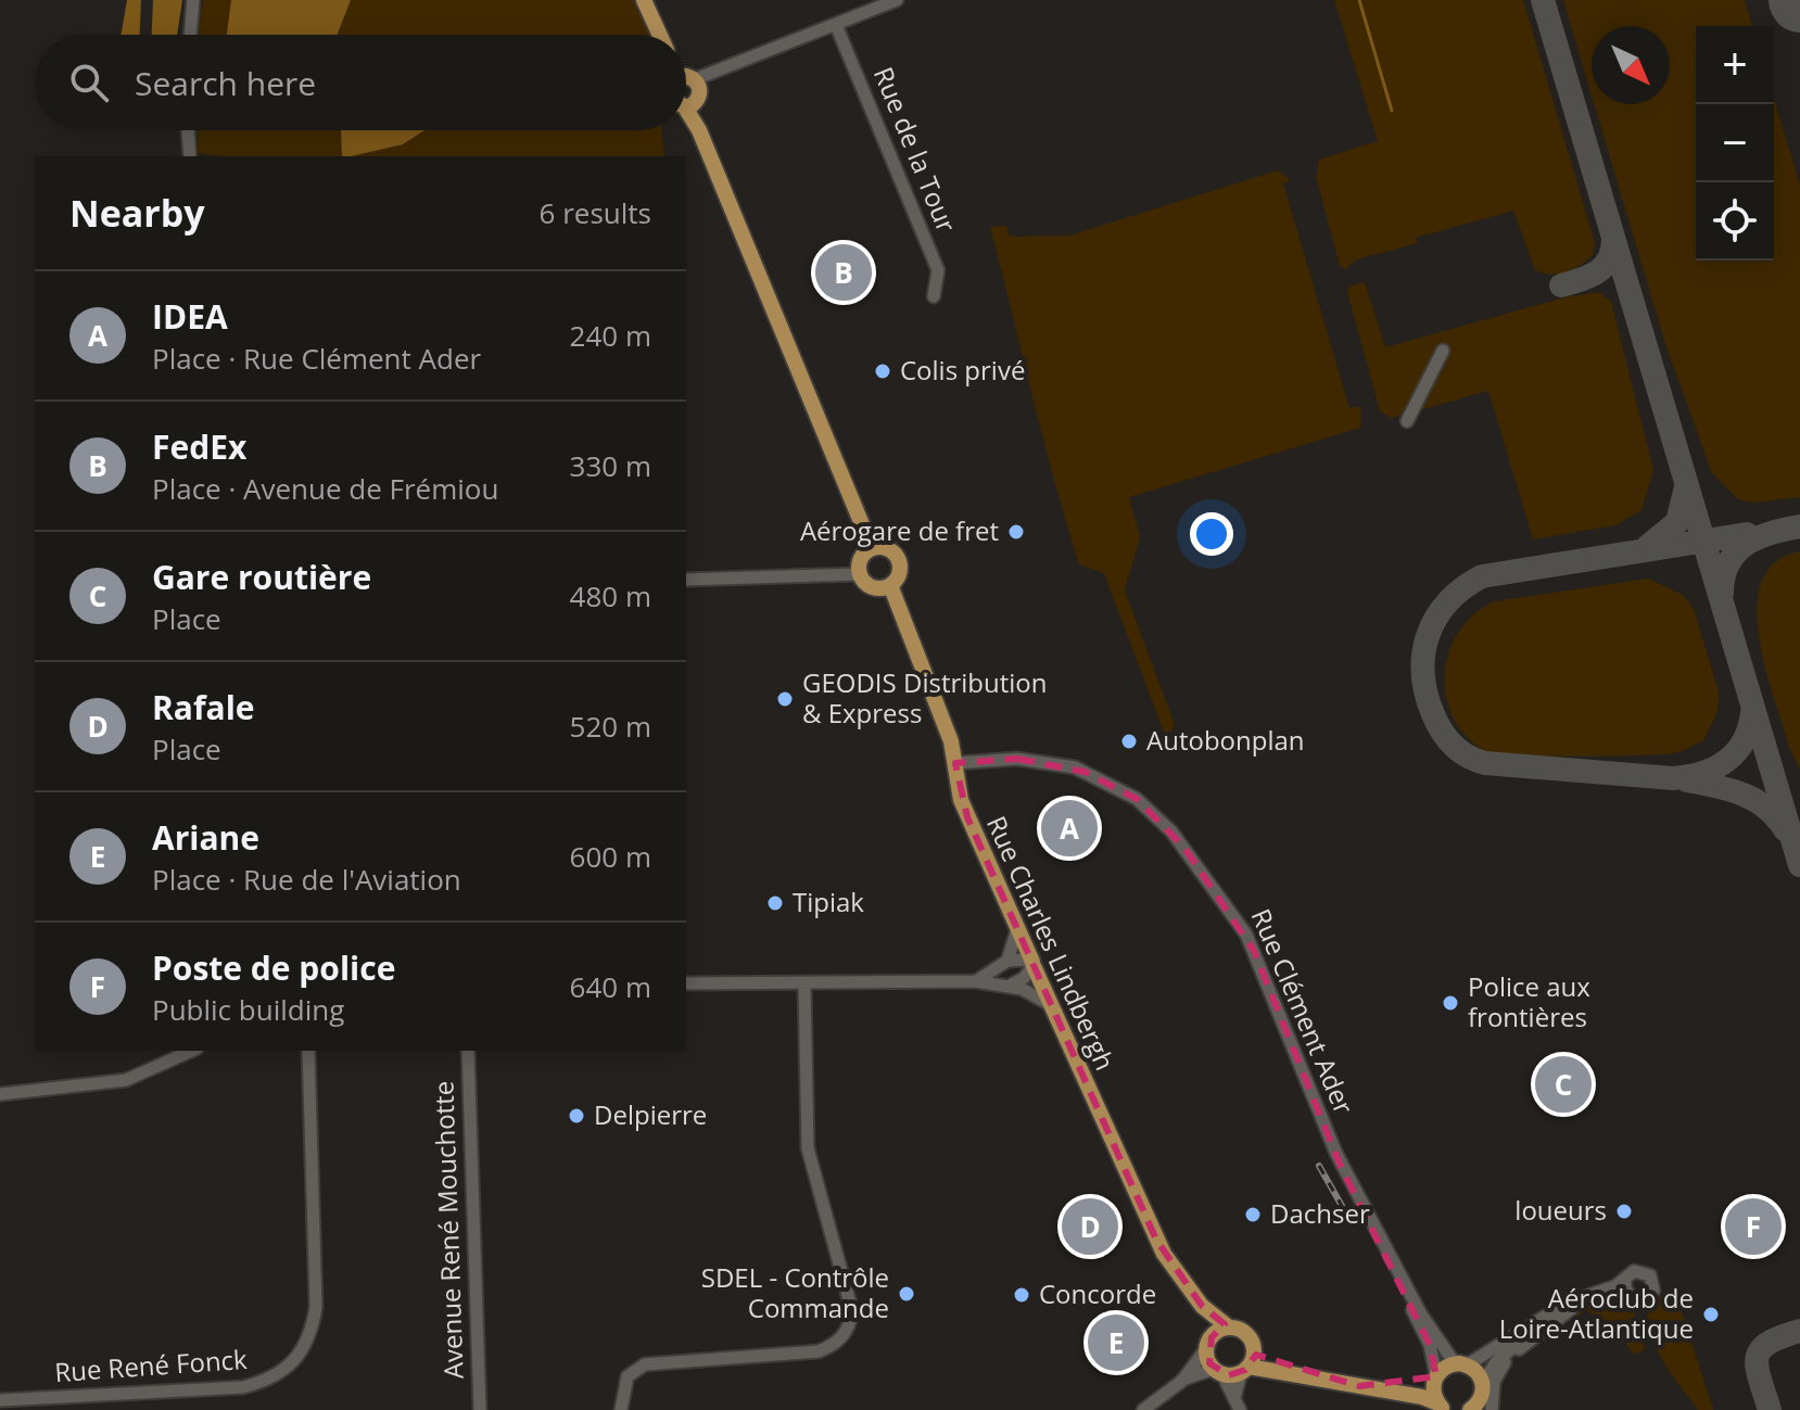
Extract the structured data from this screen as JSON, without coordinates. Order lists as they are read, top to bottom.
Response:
{
  "streets": {
    "main road": ["Rue Charles Lindbergh"],
    "street": [
      "Rue de la Tour",
      "Rue Clément Ader",
      "Avenue René Mouchotte",
      "Rue René Fonck"
    ]
  },
  "crossings": [
    ["Rue Charles Lindbergh", "Rue Clément Ader"]
  ],
  "places": [
    "Colis privé",
    "Aérogare de fret",
    "GEODIS Distribution & Express",
    "Autobonplan",
    "Tipiak",
    "Police aux frontières",
    "Delpierre",
    "loueurs",
    "Dachser",
    "SDEL - Contrôle Commande",
    "Concorde",
    "Aéroclub de Loire-Atlantique"
  ],
  "north": "bottom right",
  "page": {
    "map_buttons": ["+", "−"],
    "search": "Search here",
    "heading": ["Nearby", "6 results"],
    "pins": [
      "B",
      "A",
      "C",
      "D",
      "F",
      "E"
    ],
    "list": [
      {
        "mark": "A",
        "name": "IDEA",
        "note": "Place · Rue Clément Ader",
        "value": "240 m"
      },
      {
        "mark": "B",
        "name": "FedEx",
        "note": "Place · Avenue de Frémiou",
        "value": "330 m"
      },
      {
        "mark": "C",
        "name": "Gare routière",
        "note": "Place",
        "value": "480 m"
      },
      {
        "mark": "D",
        "name": "Rafale",
        "note": "Place",
        "value": "520 m"
      },
      {
        "mark": "E",
        "name": "Ariane",
        "note": "Place · Rue de l'Aviation",
        "value": "600 m"
      },
      {
        "mark": "F",
        "name": "Poste de police",
        "note": "Public building",
        "value": "640 m"
      }
    ]
  }
}
